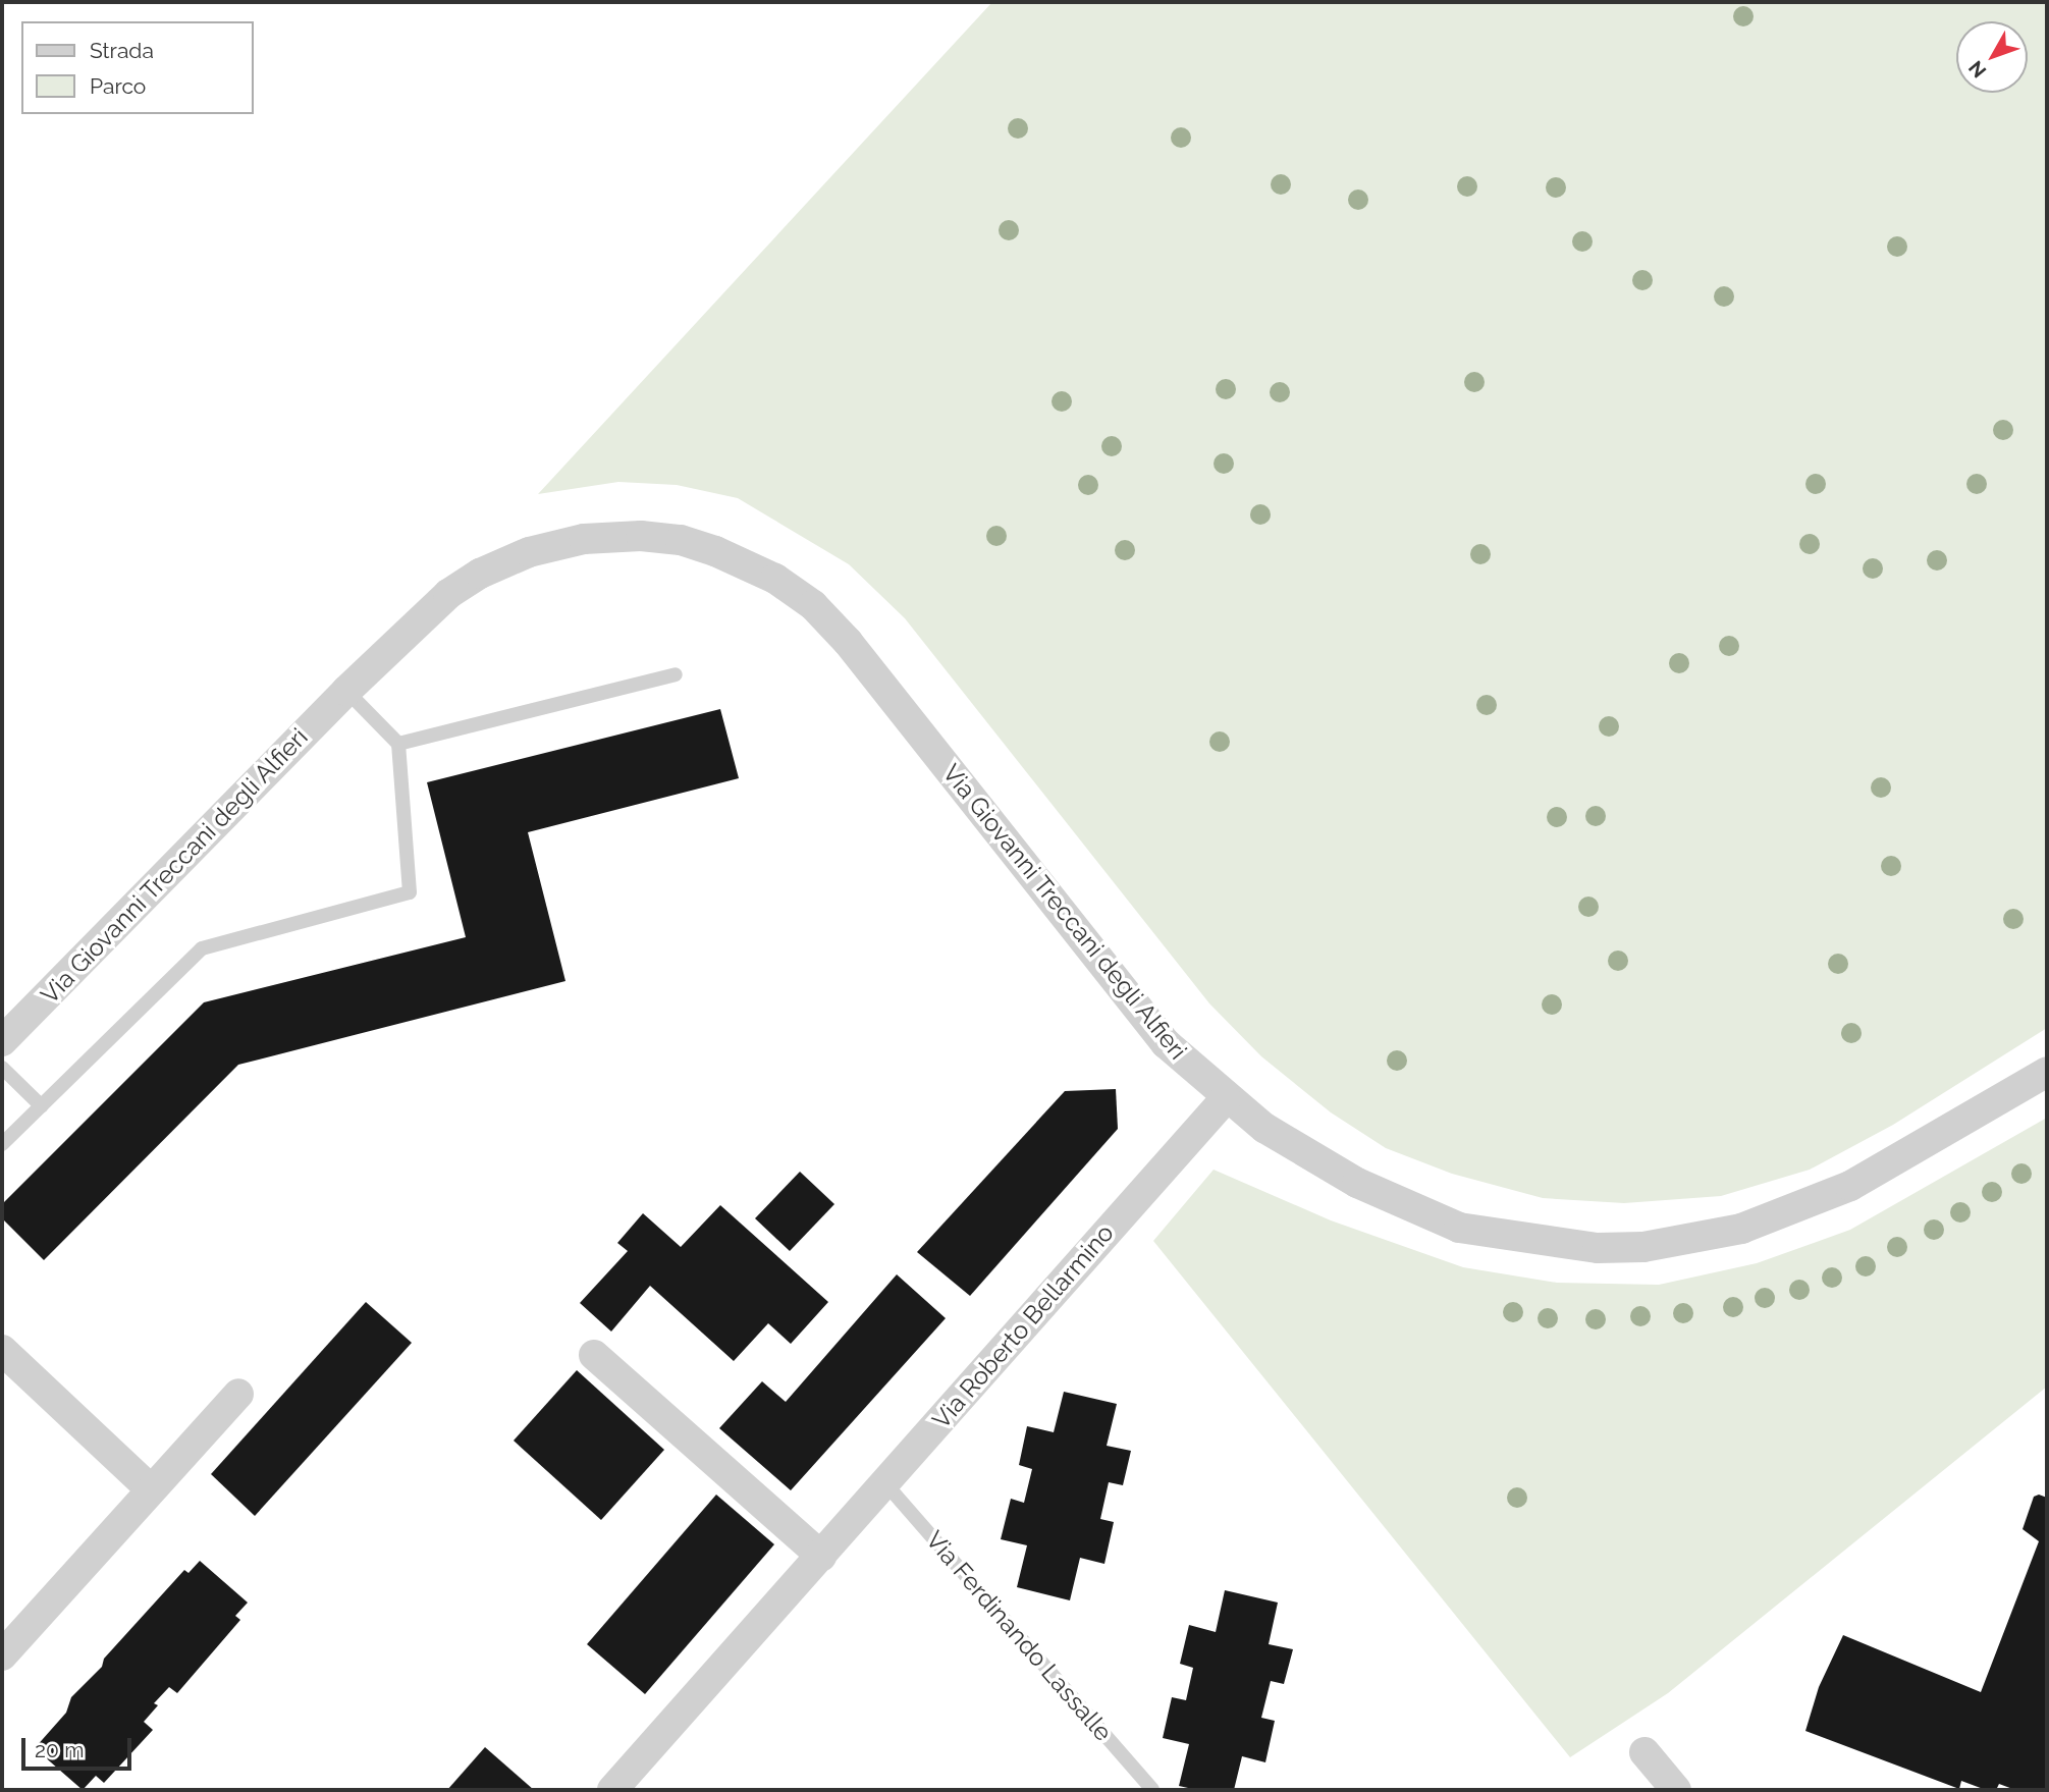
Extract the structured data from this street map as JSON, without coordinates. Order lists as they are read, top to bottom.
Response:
{
  "streets": {
    "street": ["Via Giovanni Treccani degli Alfieri", "Via Roberto Bellarmino"],
    "lane": ["Via Ferdinando Lassalle"]
  },
  "crossings": [
    ["Via Giovanni Treccani degli Alfieri", "Via Roberto Bellarmino"],
    ["Via Roberto Bellarmino", "Via Ferdinando Lassalle"]
  ],
  "legend": ["Strada", "Parco"],
  "scale_bar": "20 m",
  "north": "bottom left"
}
